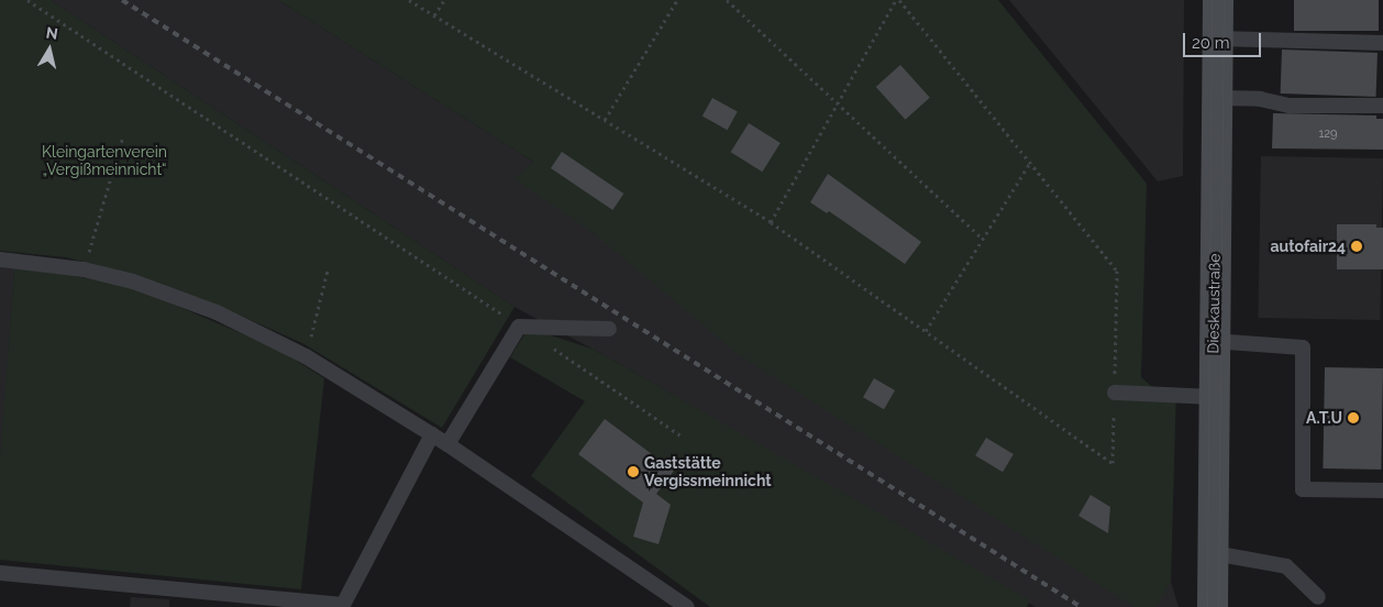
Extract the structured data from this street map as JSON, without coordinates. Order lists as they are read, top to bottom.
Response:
{
  "streets": {
    "main road": ["Dieskaustraße"]
  },
  "parks": ["Kleingartenverein „Vergißmeinnicht“"],
  "places": ["autofair24", "A.T.U", "Gaststätte Vergissmeinnicht"],
  "house_numbers": ["129"],
  "scale_bar": "20 m",
  "north": "top"
}
